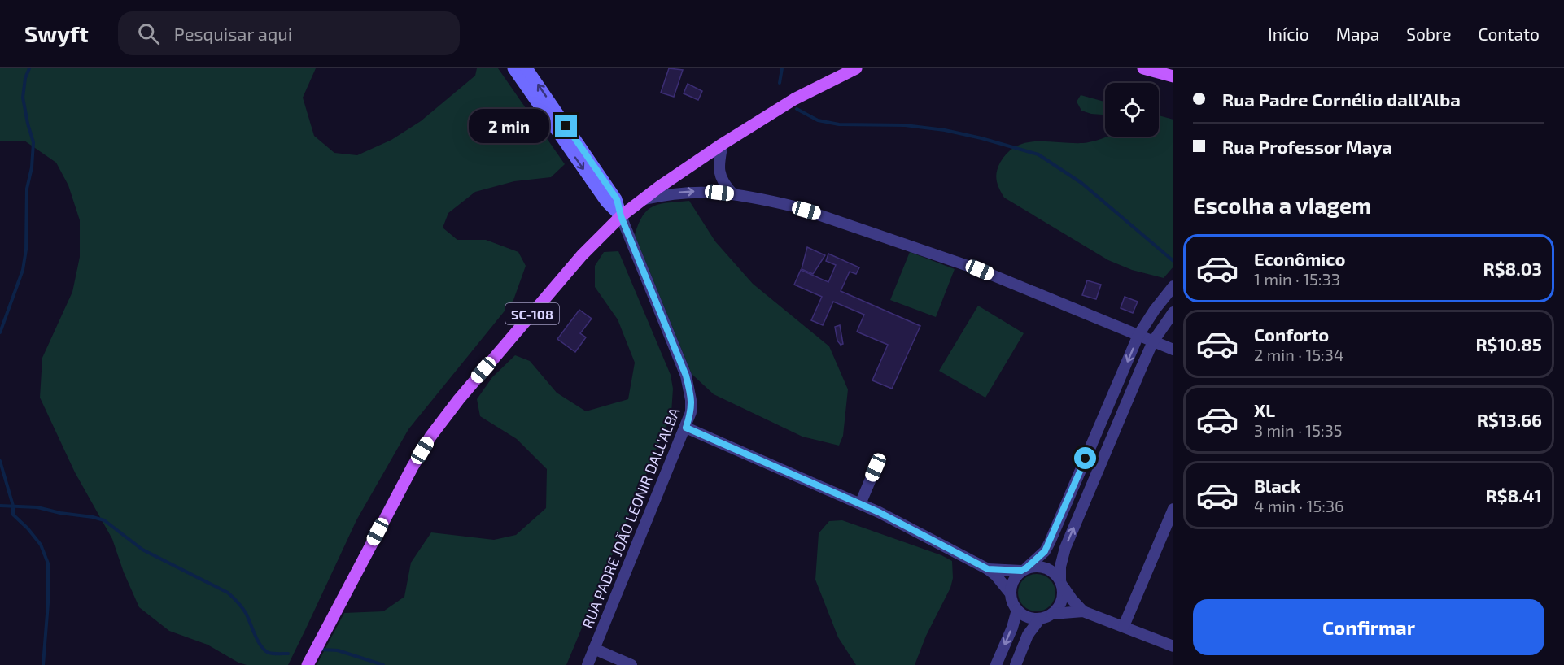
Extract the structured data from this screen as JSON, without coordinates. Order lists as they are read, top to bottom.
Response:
{
  "streets": {
    "main road": ["SC-108"],
    "street": ["RUA PADRE JOÃO LEONIR DALL'ALBA"]
  },
  "crossings": [
    ["SC-108", "RUA PADRE JOÃO LEONIR DALL'ALBA"]
  ],
  "page": {
    "header": "Swyft",
    "search": "Pesquisar aqui",
    "nav": [
      "Início",
      "Mapa",
      "Sobre",
      "Contato"
    ],
    "banner": ["Rua Padre Cornélio dall'Alba", "Rua Professor Maya"],
    "bubble": "2 min",
    "heading": "Escolha a viagem",
    "list": [
      {
        "name": "Econômico",
        "note": "1 min · 15:33",
        "value": "R$8.03"
      },
      {
        "name": "Conforto",
        "note": "2 min · 15:34",
        "value": "R$10.85"
      },
      {
        "name": "XL",
        "note": "3 min · 15:35",
        "value": "R$13.66"
      },
      {
        "name": "Black",
        "note": "4 min · 15:36",
        "value": "R$8.41"
      }
    ],
    "buttons": "Confirmar"
  }
}
